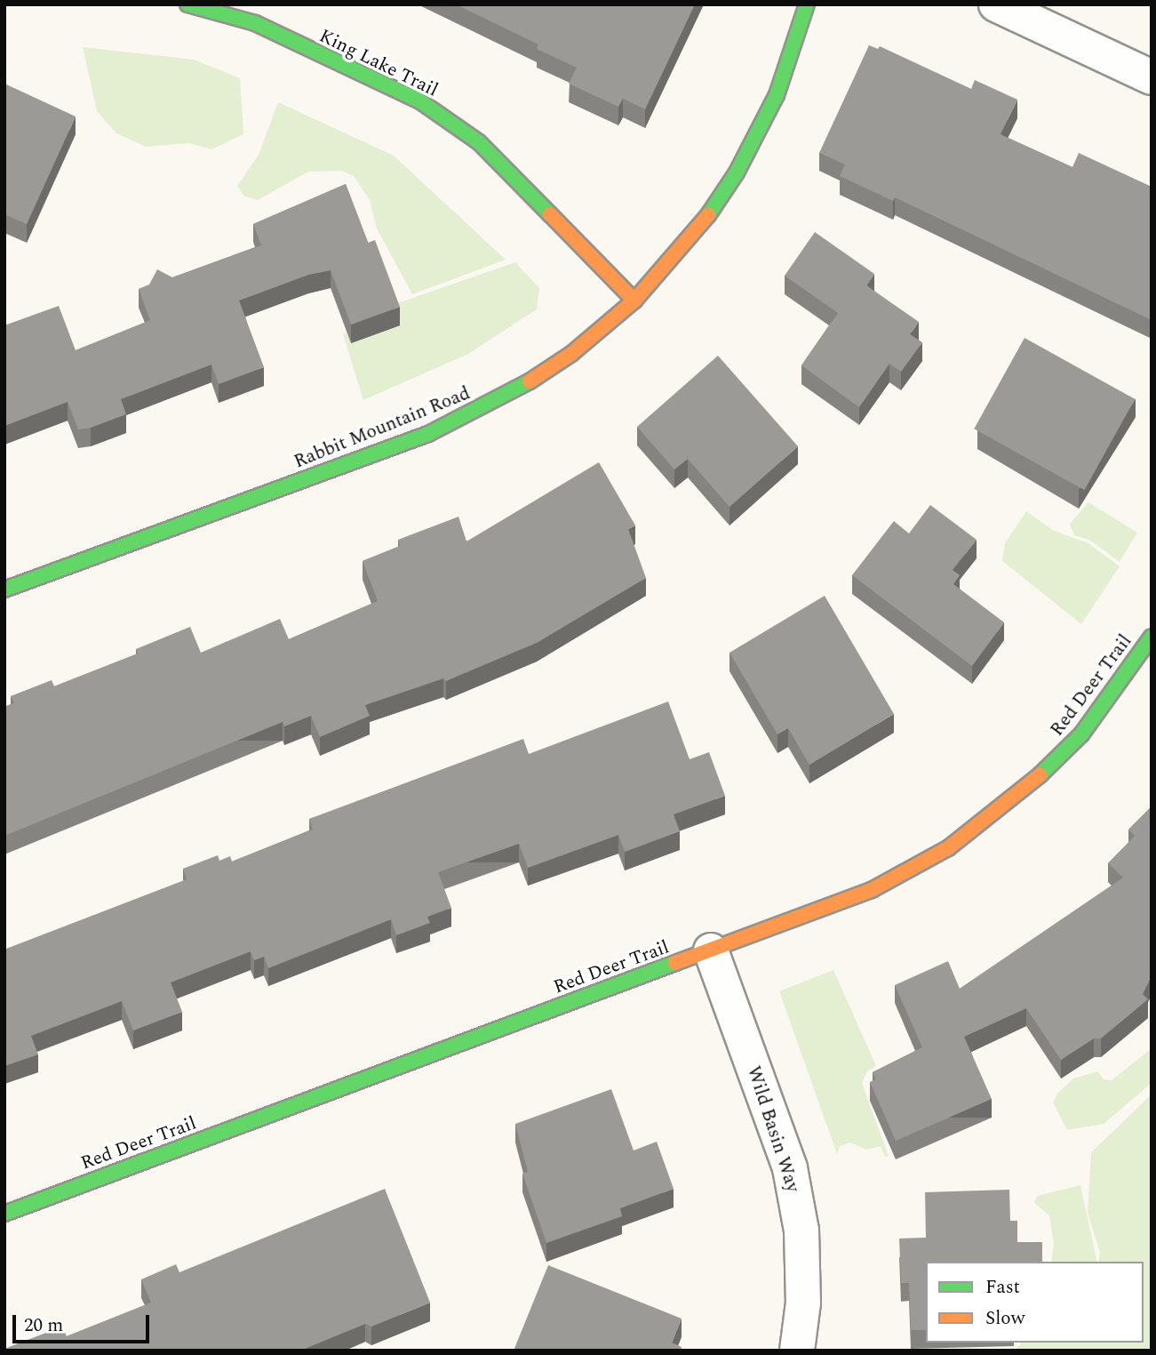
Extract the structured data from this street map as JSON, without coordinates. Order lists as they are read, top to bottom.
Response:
{
  "streets": {
    "street": [
      "King Lake Trail",
      "Rabbit Mountain Road",
      "Red Deer Trail",
      "Wild Basin Way"
    ]
  },
  "crossings": [
    ["King Lake Trail", "Rabbit Mountain Road"],
    ["Red Deer Trail", "Wild Basin Way"]
  ],
  "legend": ["Fast", "Slow"],
  "scale_bar": "20 m"
}
